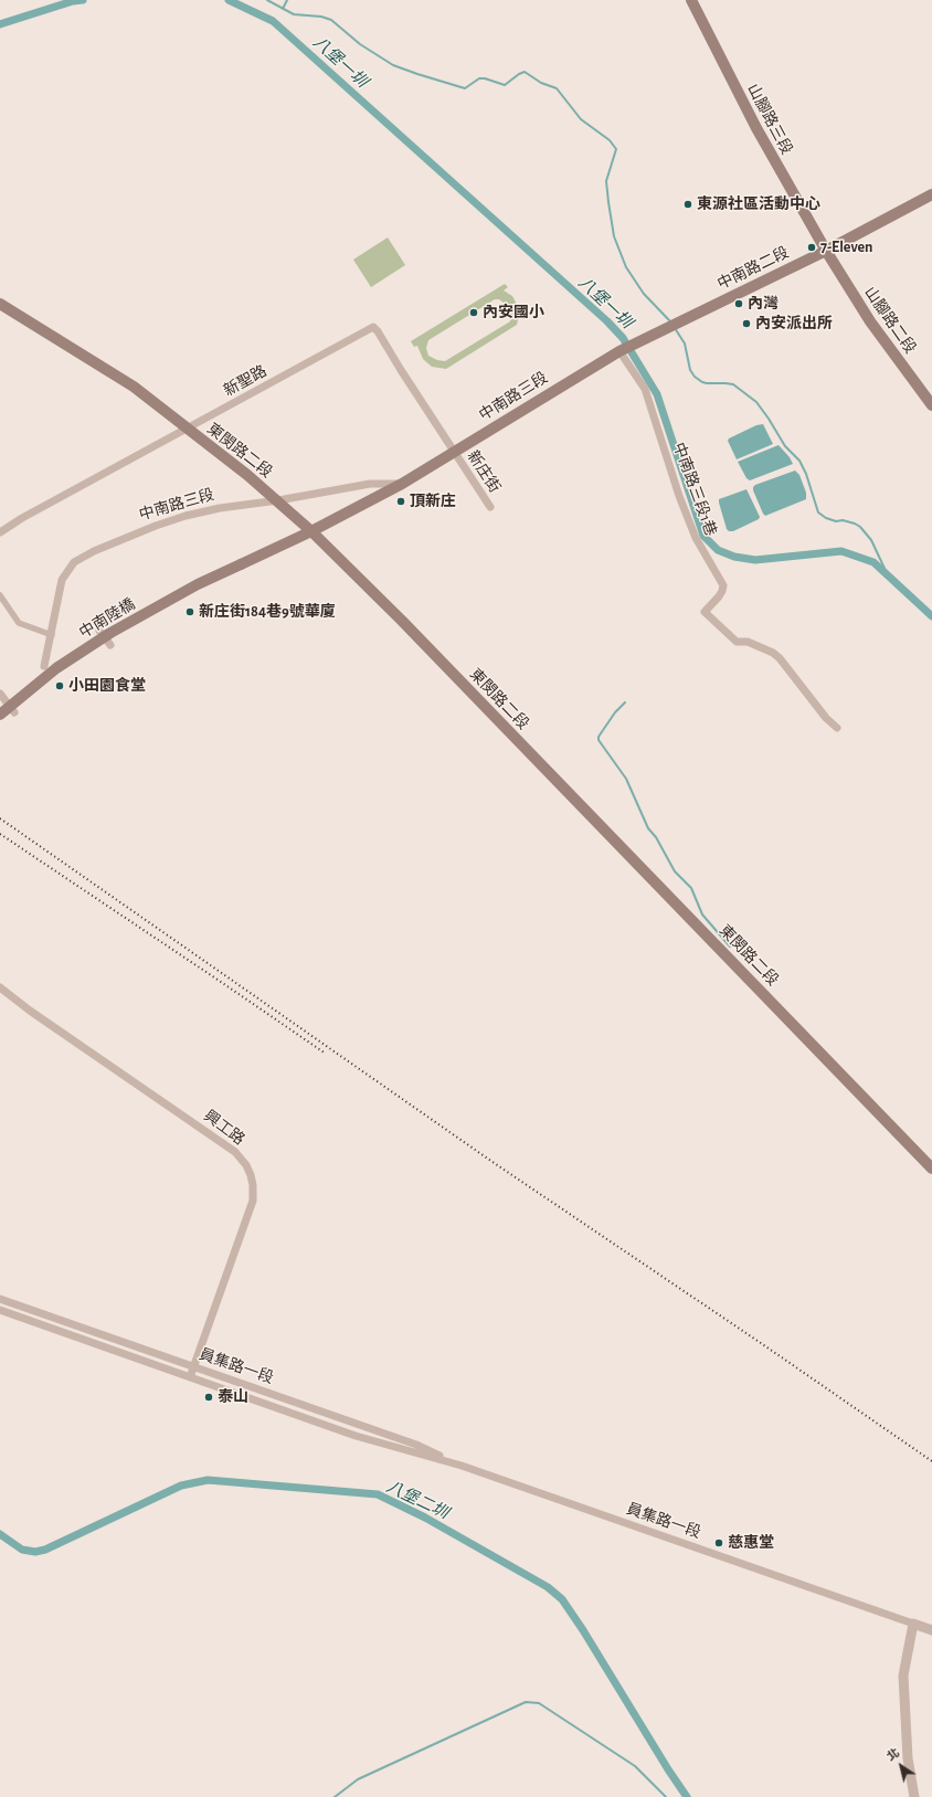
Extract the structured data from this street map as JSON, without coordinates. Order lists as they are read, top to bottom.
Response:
{
  "streets": {
    "main road": [
      "山腳路三段",
      "中南路二段",
      "山腳路二段",
      "中南路三段",
      "東閔路二段",
      "中南陸橋"
    ],
    "street": [
      "新聖路",
      "新庄街",
      "中南路三段1巷",
      "興工路",
      "員集路一段"
    ]
  },
  "crossings": [
    ["山腳路三段", "中南路二段"],
    ["山腳路三段", "山腳路二段"],
    ["中南路二段", "山腳路二段"],
    ["中南路二段", "中南路三段"],
    ["中南路二段", "中南路三段1巷"],
    ["新聖路", "中南路三段"],
    ["新聖路", "東閔路二段"],
    ["新聖路", "新庄街"],
    ["中南路三段", "東閔路二段"],
    ["中南路三段", "新庄街"],
    ["中南路三段", "中南路三段1巷"],
    ["中南路三段", "中南陸橋"],
    ["興工路", "員集路一段"]
  ],
  "water": ["八堡一圳", "八堡二圳"],
  "places": [
    "東源社區活動中心",
    "7-Eleven",
    "內灣",
    "內安國小",
    "內安派出所",
    "頂新庄",
    "新庄街184巷9號華廈",
    "小田園食堂",
    "泰山",
    "慈惠堂"
  ],
  "north": "top left"
}
